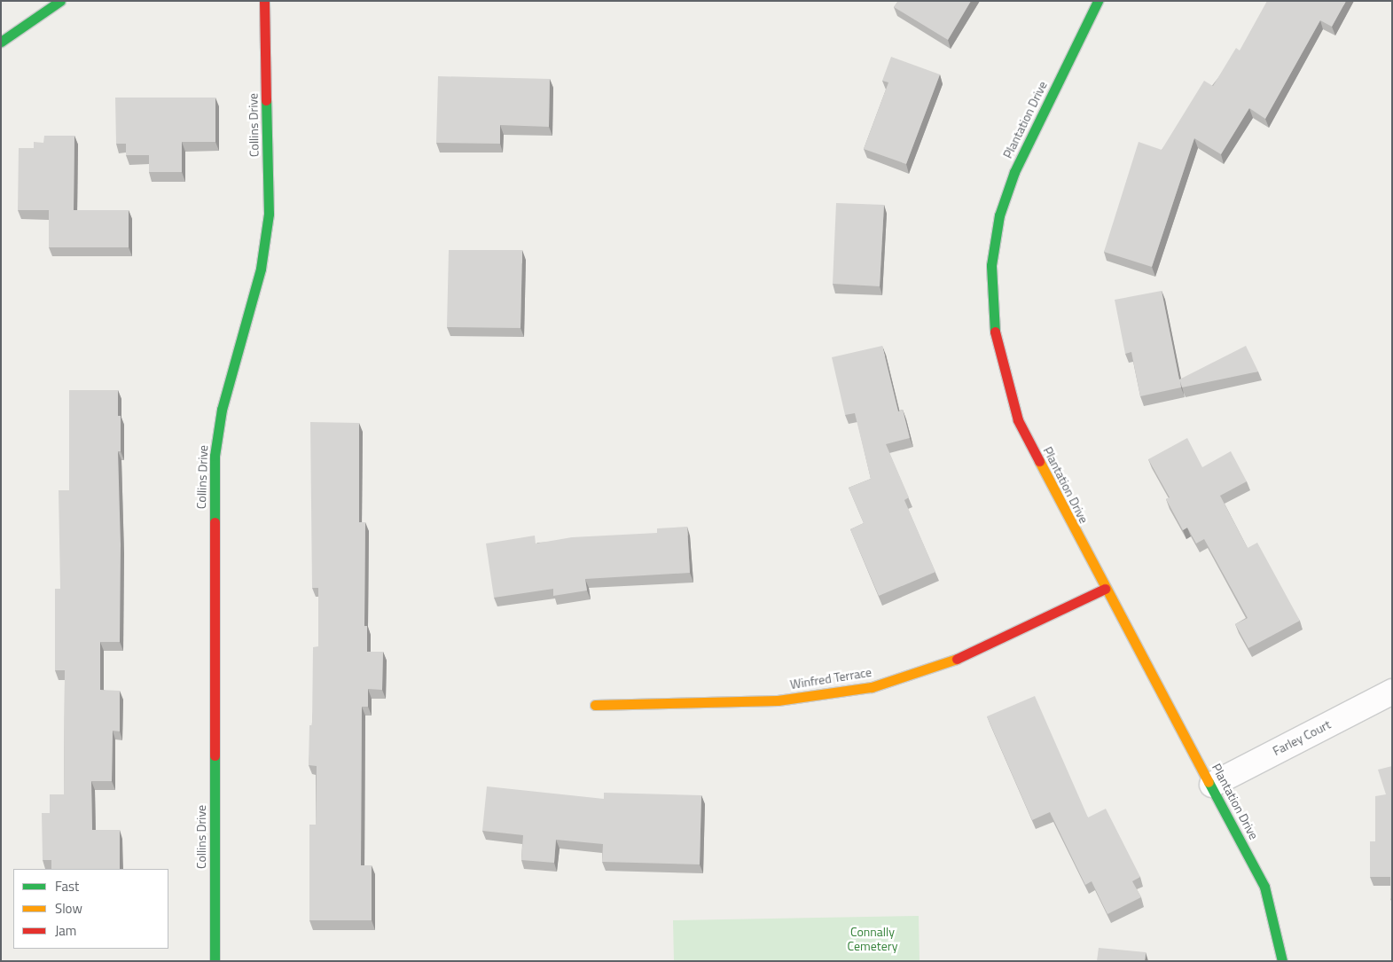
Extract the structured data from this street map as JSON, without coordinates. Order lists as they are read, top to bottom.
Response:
{
  "streets": {
    "street": [
      "Plantation Drive",
      "Collins Drive",
      "Winfred Terrace",
      "Farley Court"
    ]
  },
  "crossings": [
    ["Plantation Drive", "Winfred Terrace"],
    ["Plantation Drive", "Farley Court"]
  ],
  "parks": ["Connally Cemetery"],
  "legend": ["Fast", "Slow", "Jam"]
}
